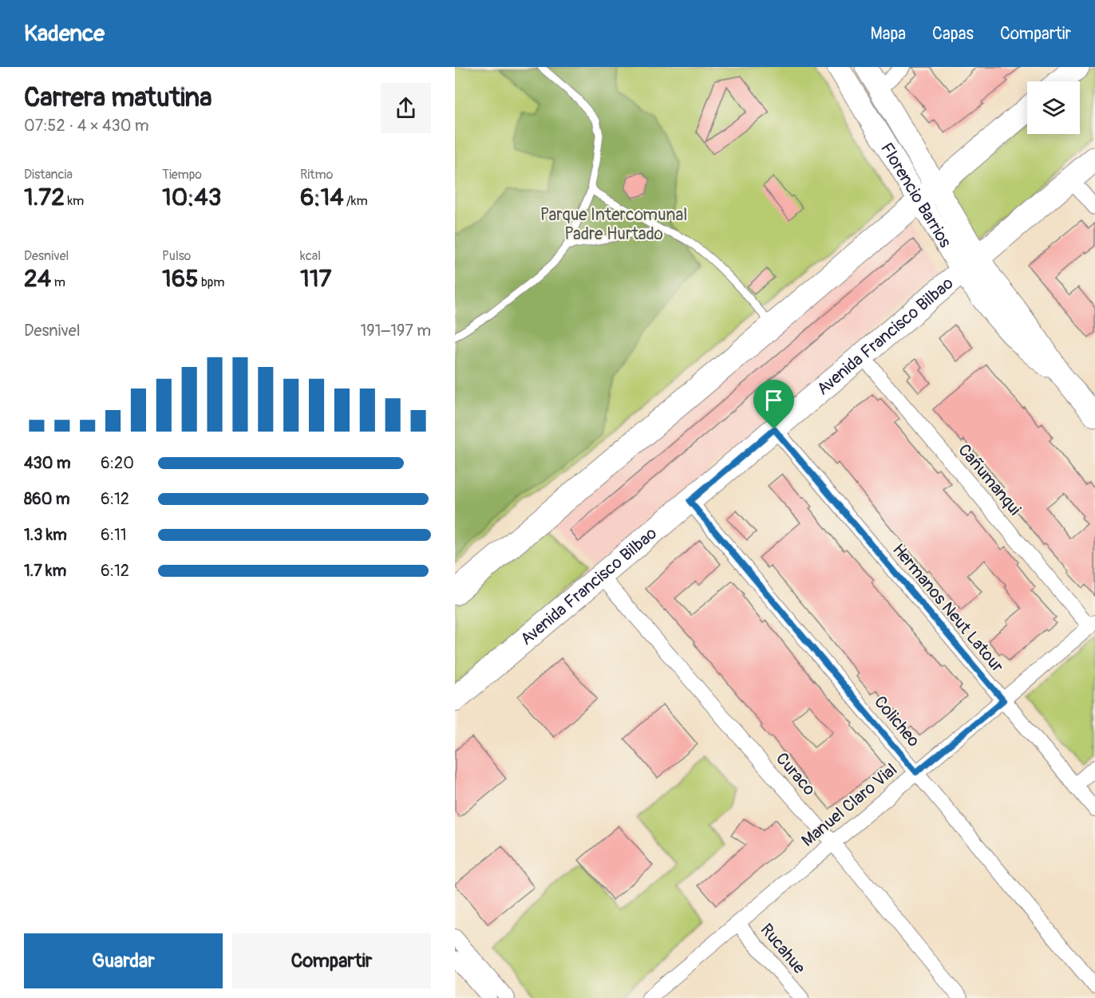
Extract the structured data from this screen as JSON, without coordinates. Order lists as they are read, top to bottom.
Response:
{
  "streets": {
    "main road": ["Florencio Barrios", "Avenida Francisco Bilbao"],
    "street": [
      "Cañumanqui",
      "Hermanos Neut Latour",
      "Colicheo",
      "Curaco",
      "Manuel Claro Vial",
      "Rucahue"
    ]
  },
  "crossings": [
    ["Florencio Barrios", "Avenida Francisco Bilbao"],
    ["Avenida Francisco Bilbao", "Cañumanqui"],
    ["Avenida Francisco Bilbao", "Hermanos Neut Latour"],
    ["Avenida Francisco Bilbao", "Colicheo"],
    ["Avenida Francisco Bilbao", "Curaco"],
    ["Cañumanqui", "Manuel Claro Vial"],
    ["Hermanos Neut Latour", "Manuel Claro Vial"],
    ["Colicheo", "Manuel Claro Vial"],
    ["Curaco", "Manuel Claro Vial"],
    ["Manuel Claro Vial", "Rucahue"]
  ],
  "parks": ["Parque Intercomunal Padre Hurtado"],
  "page": {
    "header": "Kadence",
    "nav": ["Mapa", "Capas", "Compartir"],
    "heading": ["Carrera matutina", "07:52 · 4 × 430 m"],
    "stats": [
      ["Distancia", "1.72 km"],
      ["Tiempo", "10:43"],
      ["Ritmo", "6:14 /km"],
      ["Desnivel", "24 m"],
      ["Pulso", "165 bpm"],
      ["kcal", "117"]
    ],
    "chart": ["Desnivel", "191–197 m"],
    "list": [
      {
        "name": "430 m",
        "note": "6:20"
      },
      {
        "name": "860 m",
        "note": "6:12"
      },
      {
        "name": "1.3 km",
        "note": "6:11"
      },
      {
        "name": "1.7 km",
        "note": "6:12"
      }
    ],
    "buttons": ["Guardar", "Compartir"]
  }
}
